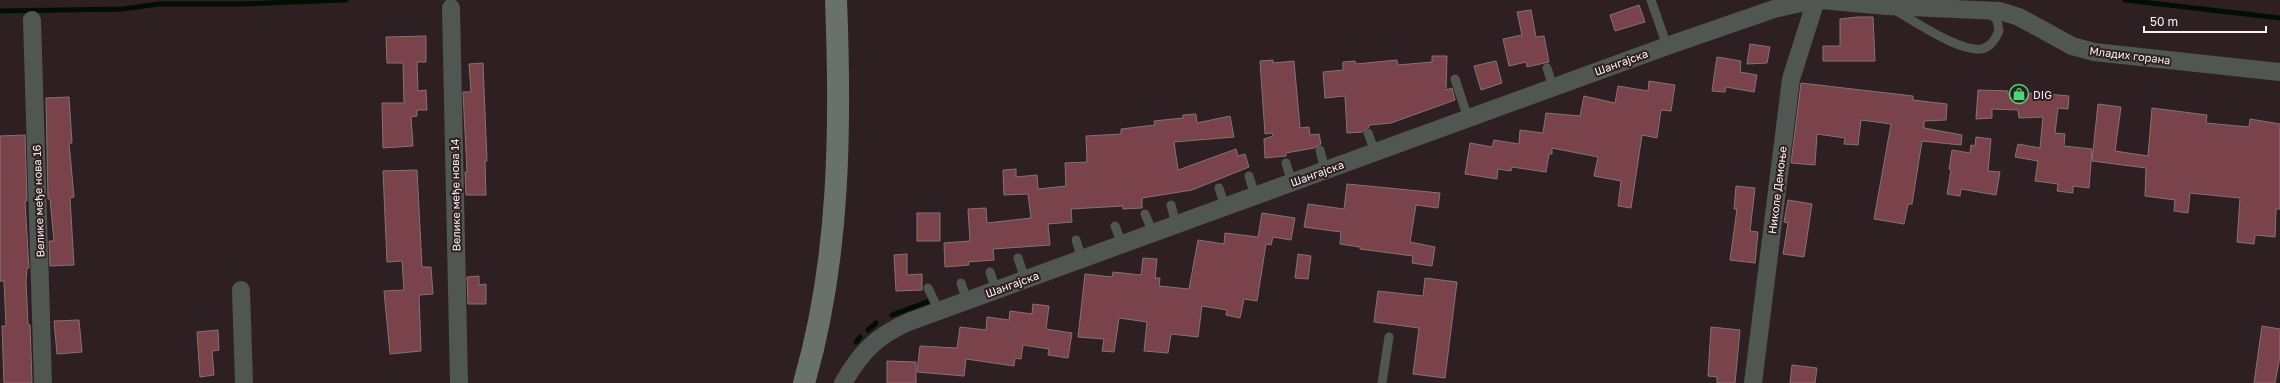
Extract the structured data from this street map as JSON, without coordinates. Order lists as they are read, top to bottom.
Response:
{
  "streets": {
    "street": [
      "Младих горана",
      "Шангајска",
      "Николе Демоње",
      "Велике међе нова 14",
      "Велике међе нова 16"
    ]
  },
  "crossings": [
    ["Шангајска", "Николе Демоње"]
  ],
  "places": {
    "shop": ["DIG"]
  },
  "scale_bar": "50 m"
}
